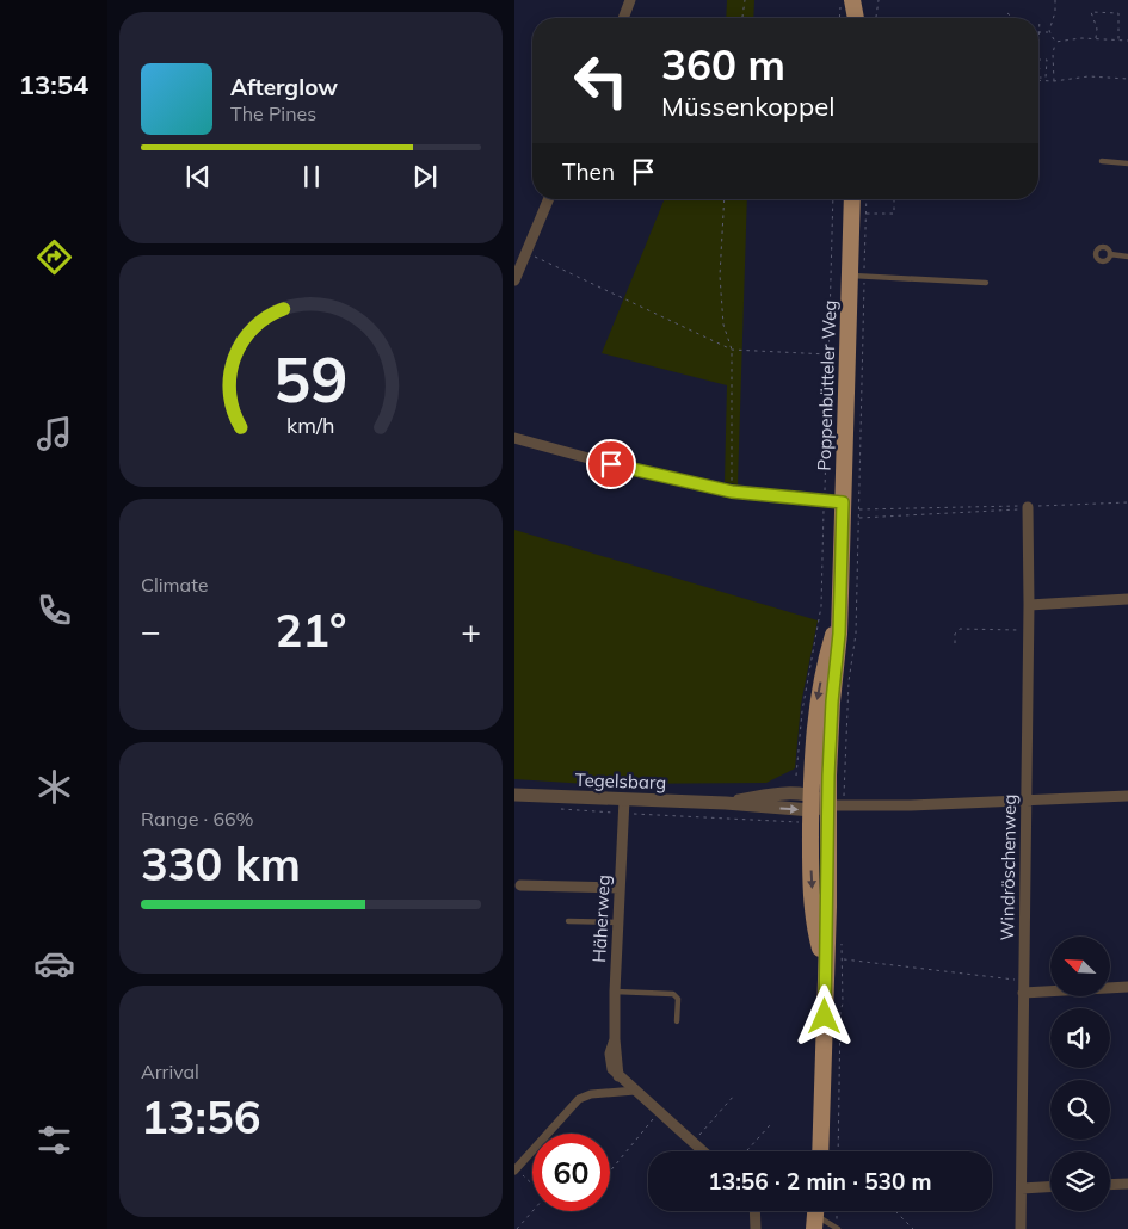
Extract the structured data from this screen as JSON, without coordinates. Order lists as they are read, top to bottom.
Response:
{
  "streets": {
    "main road": ["Poppenbütteler Weg"],
    "street": ["Tegelsbarg", "Windröschenweg", "Häherweg"]
  },
  "crossings": [
    ["Poppenbütteler Weg", "Tegelsbarg"],
    ["Tegelsbarg", "Häherweg"]
  ],
  "north": "top left",
  "page": {
    "tabs": "13:54",
    "turn": ["360 m", "Müssenkoppel"],
    "song": ["Afterglow", "The Pines"],
    "then": "Then",
    "tile": [
      "Climate",
      ["Range · 66%", "330 km"],
      ["Arrival", "13:56"]
    ],
    "heat": ["−", "21°", "+"],
    "limit": "60",
    "trip": "13:56 · 2 min · 530 m",
    "gauge": ["59", "km/h"]
  }
}
